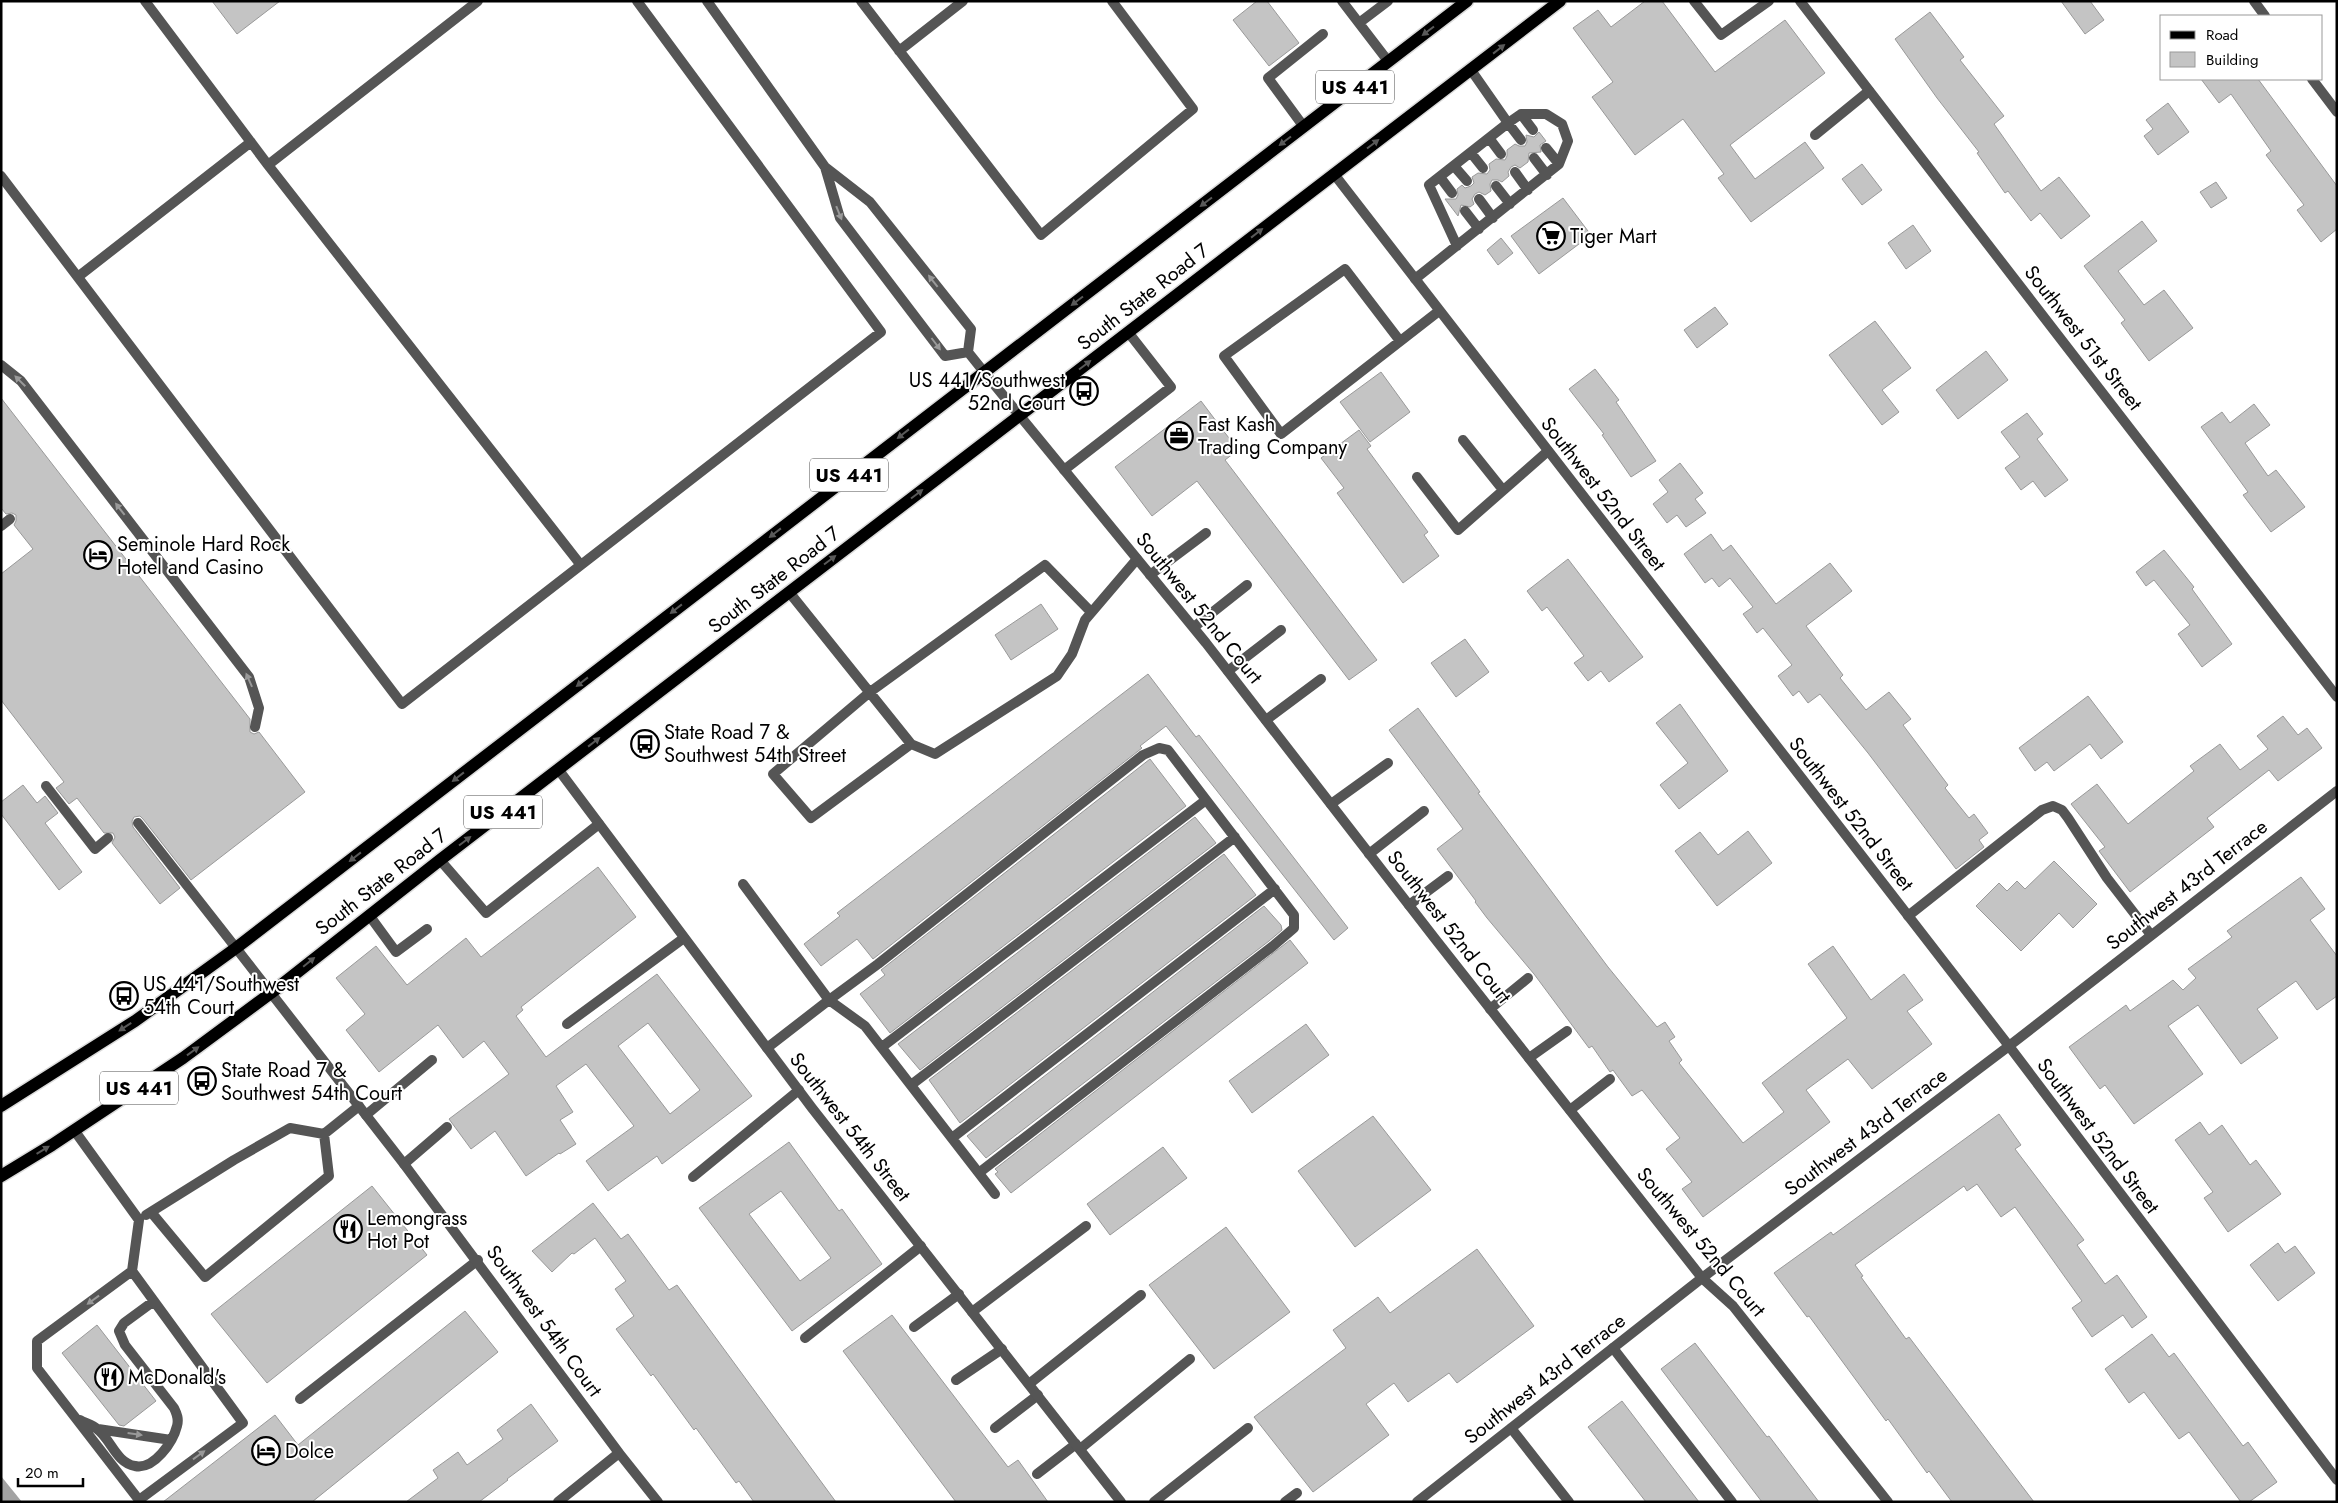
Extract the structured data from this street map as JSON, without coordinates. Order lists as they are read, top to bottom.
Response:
{
  "streets": {
    "main road": ["US 441", "South State Road 7"],
    "street": [
      "Southwest 51st Street",
      "Southwest 52nd Street",
      "Southwest 52nd Court",
      "Southwest 43rd Terrace",
      "Southwest 54th Street",
      "Southwest 54th Court"
    ]
  },
  "crossings": [
    ["South State Road 7", "Southwest 52nd Street"],
    ["South State Road 7", "Southwest 52nd Court"],
    ["South State Road 7", "Southwest 54th Street"],
    ["South State Road 7", "Southwest 54th Court"],
    ["Southwest 52nd Street", "Southwest 43rd Terrace"],
    ["Southwest 52nd Court", "Southwest 43rd Terrace"]
  ],
  "places": {
    "supermarket": ["Tiger Mart"],
    "bus stop": [
      "US 441/Southwest 52nd Court",
      "State Road 7 & Southwest 54th Street",
      "US 441/Southwest 54th Court",
      "State Road 7 & Southwest 54th Court"
    ],
    "office": ["Fast Kash Trading Company"],
    "hotel": ["Seminole Hard Rock Hotel and Casino", "Dolce"],
    "restaurant": ["Lemongrass Hot Pot", "McDonald's"]
  },
  "legend": ["Road", "Building"],
  "scale_bar": "20 m"
}
